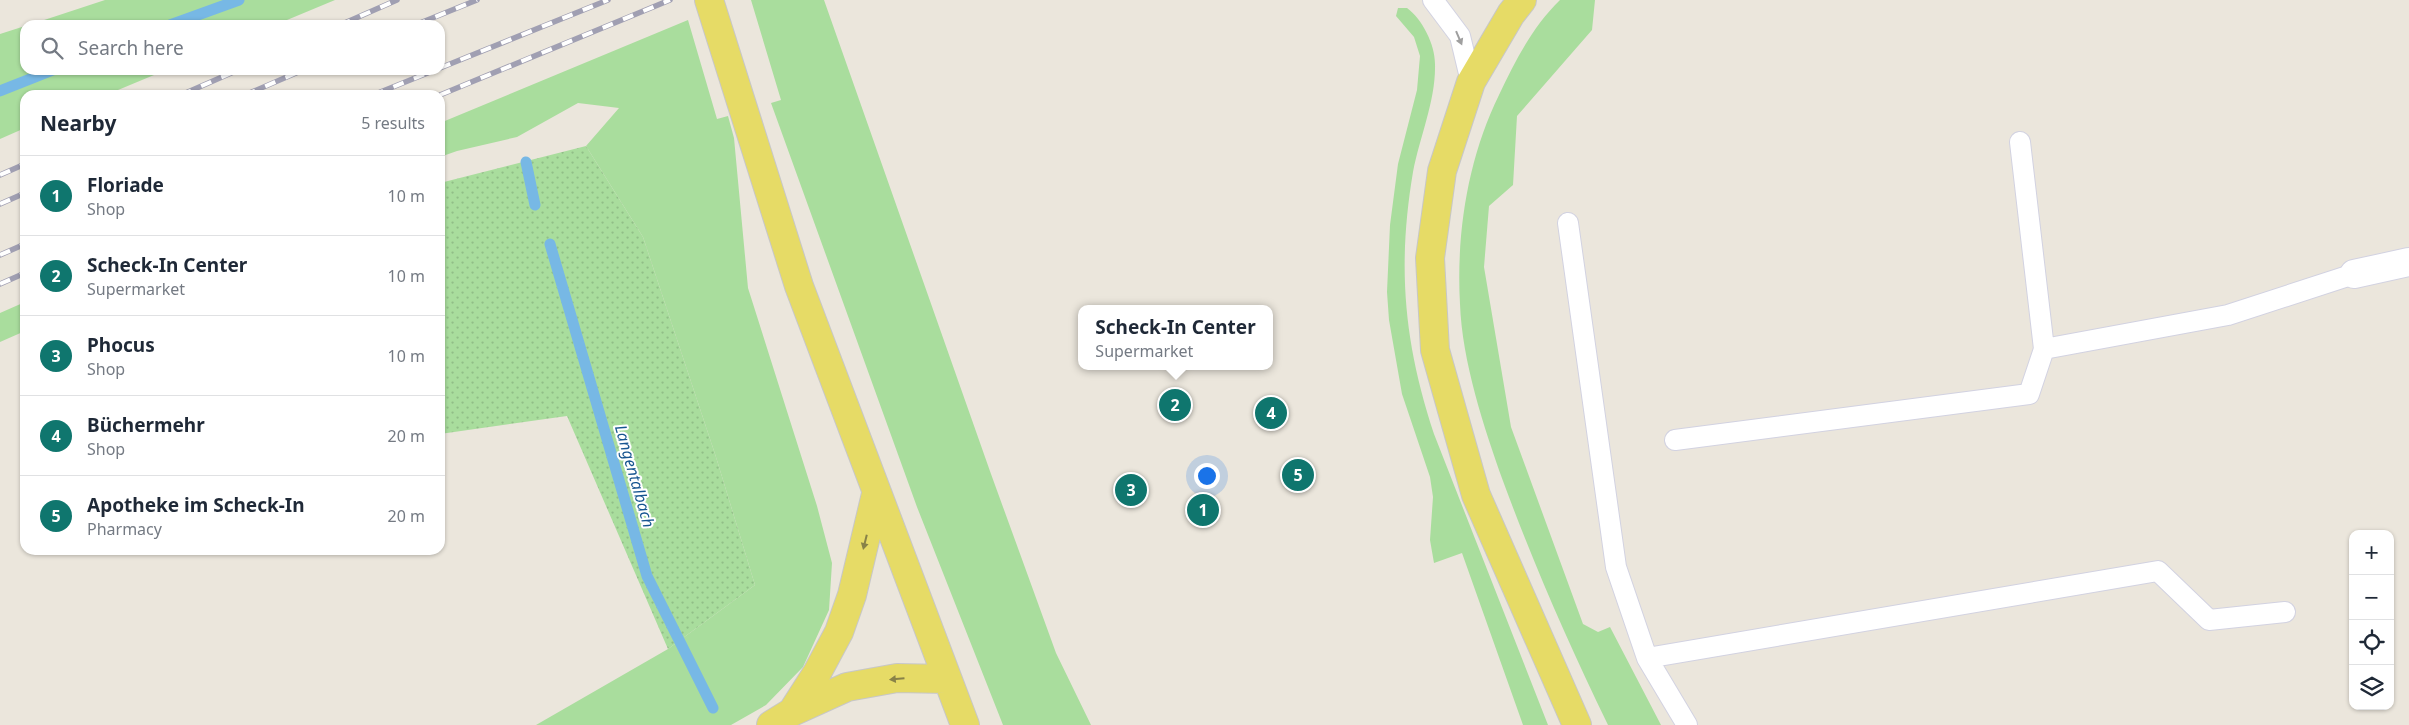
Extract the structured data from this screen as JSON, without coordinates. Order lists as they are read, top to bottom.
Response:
{
  "water": ["Langentalbach"],
  "page": {
    "search": "Search here",
    "heading": ["Nearby", "5 results"],
    "list": [
      {
        "mark": "1",
        "name": "Floriade",
        "note": "Shop",
        "value": "10 m"
      },
      {
        "mark": "2",
        "name": "Scheck-In Center",
        "note": "Supermarket",
        "value": "10 m"
      },
      {
        "mark": "3",
        "name": "Phocus",
        "note": "Shop",
        "value": "10 m"
      },
      {
        "mark": "4",
        "name": "Büchermehr",
        "note": "Shop",
        "value": "20 m"
      },
      {
        "mark": "5",
        "name": "Apotheke im Scheck-In",
        "note": "Pharmacy",
        "value": "20 m"
      }
    ],
    "popup": ["Scheck-In Center", "Supermarket"],
    "pins": [
      "2",
      "4",
      "5",
      "3",
      "1"
    ],
    "map_buttons": ["+", "−"]
  }
}
